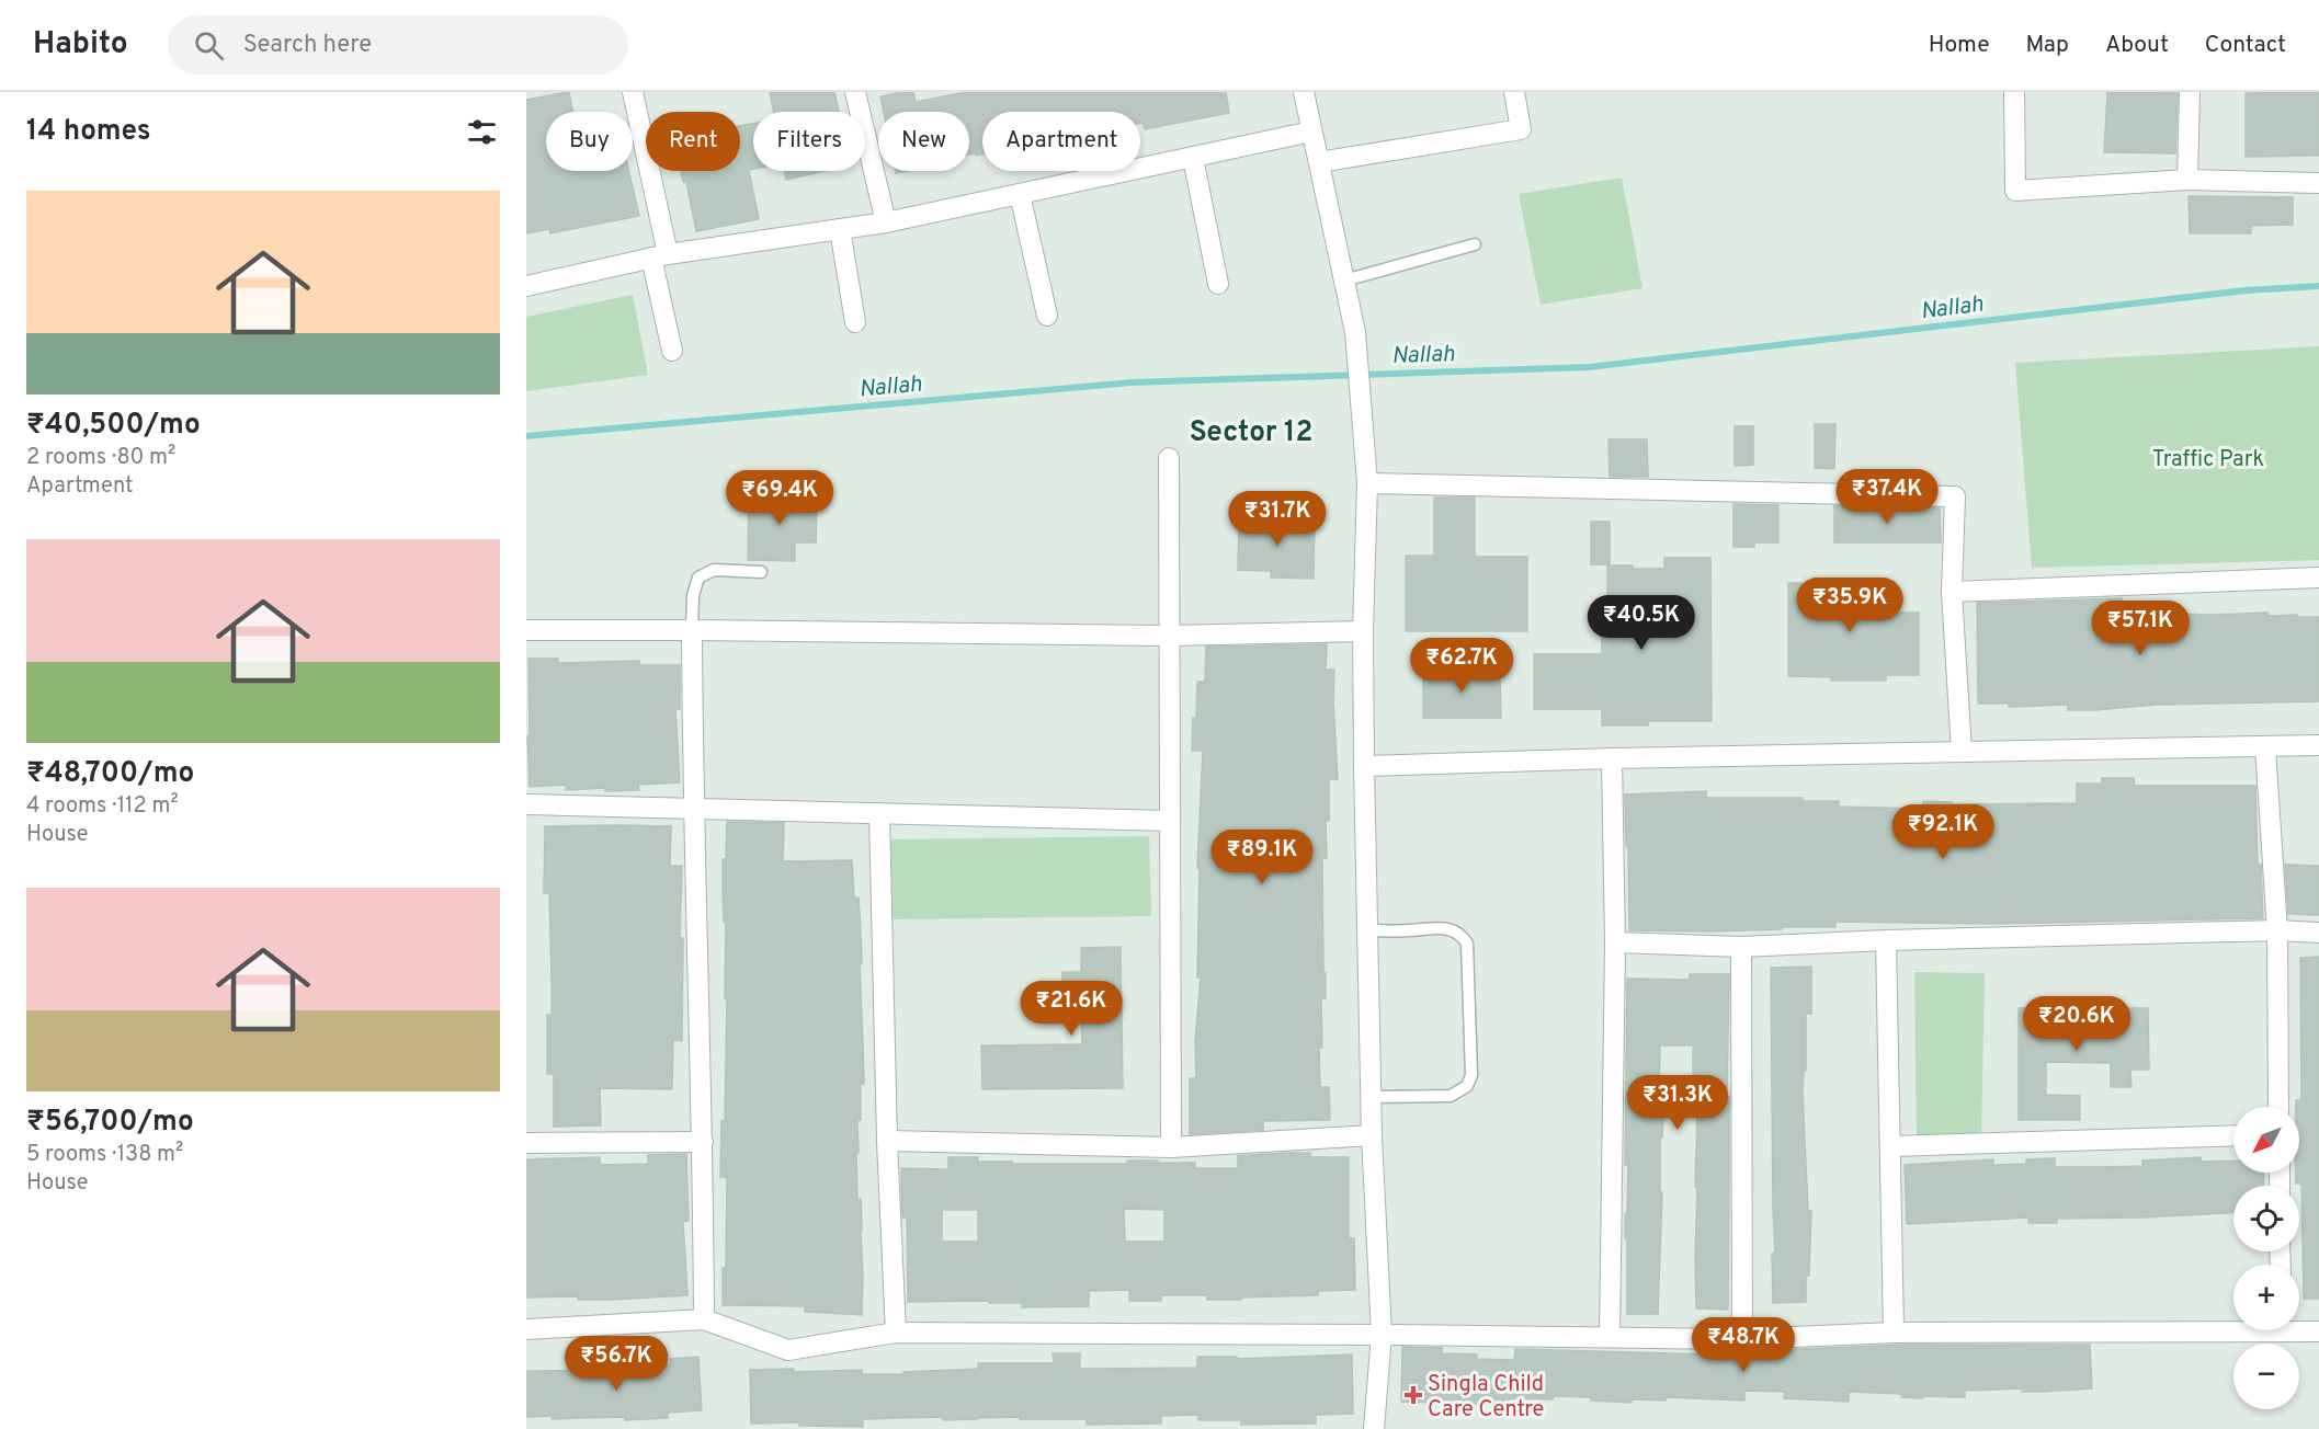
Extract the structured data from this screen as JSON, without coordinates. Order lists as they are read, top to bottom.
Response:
{
  "districts": ["Sector 12"],
  "water": ["Nallah"],
  "parks": ["Traffic Park"],
  "places": {
    "health": ["Singla Child Care Centre"]
  },
  "north": "bottom left",
  "page": {
    "header": "Habito",
    "search": "Search here",
    "nav": [
      "Home",
      "Map",
      "About",
      "Contact"
    ],
    "heading": "14 homes",
    "chip": [
      "Buy",
      "Rent",
      "Filters",
      "New",
      "Apartment"
    ],
    "list": [
      {
        "name": "₹40,500/mo",
        "note": "2 rooms · 80 m² · Apartment"
      },
      {
        "name": "₹48,700/mo",
        "note": "4 rooms · 112 m² · House"
      },
      {
        "name": "₹56,700/mo",
        "note": "5 rooms · 138 m² · House"
      }
    ],
    "price": [
      "₹37.4K",
      "₹69.4K",
      "₹31.7K",
      "₹35.9K",
      "₹40.5K",
      "₹57.1K",
      "₹62.7K",
      "₹92.1K",
      "₹89.1K",
      "₹21.6K",
      "₹20.6K",
      "₹31.3K",
      "₹48.7K",
      "₹56.7K"
    ],
    "map_buttons": ["+", "−"]
  }
}
